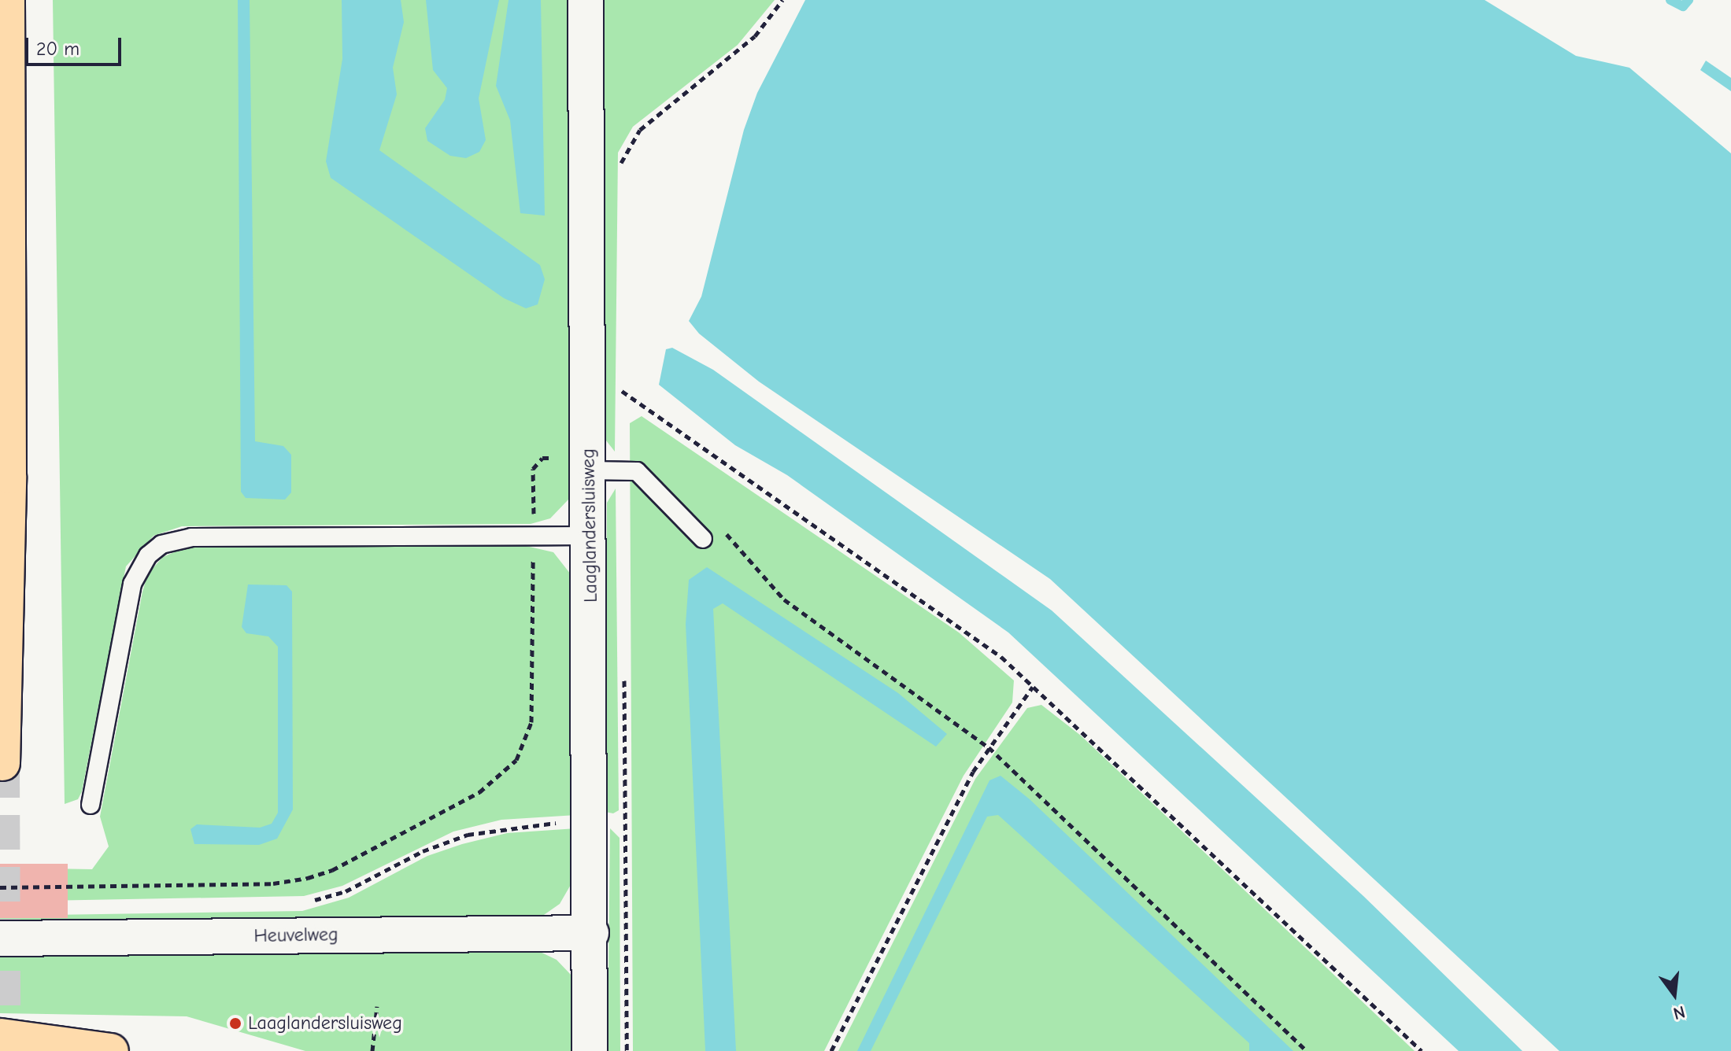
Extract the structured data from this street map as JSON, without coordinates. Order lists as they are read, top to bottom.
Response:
{
  "streets": {
    "street": ["Laaglandersluisweg", "Heuvelweg"]
  },
  "crossings": [
    ["Laaglandersluisweg", "Heuvelweg"]
  ],
  "places": ["Laaglandersluisweg"],
  "scale_bar": "20 m",
  "north": "bottom"
}
